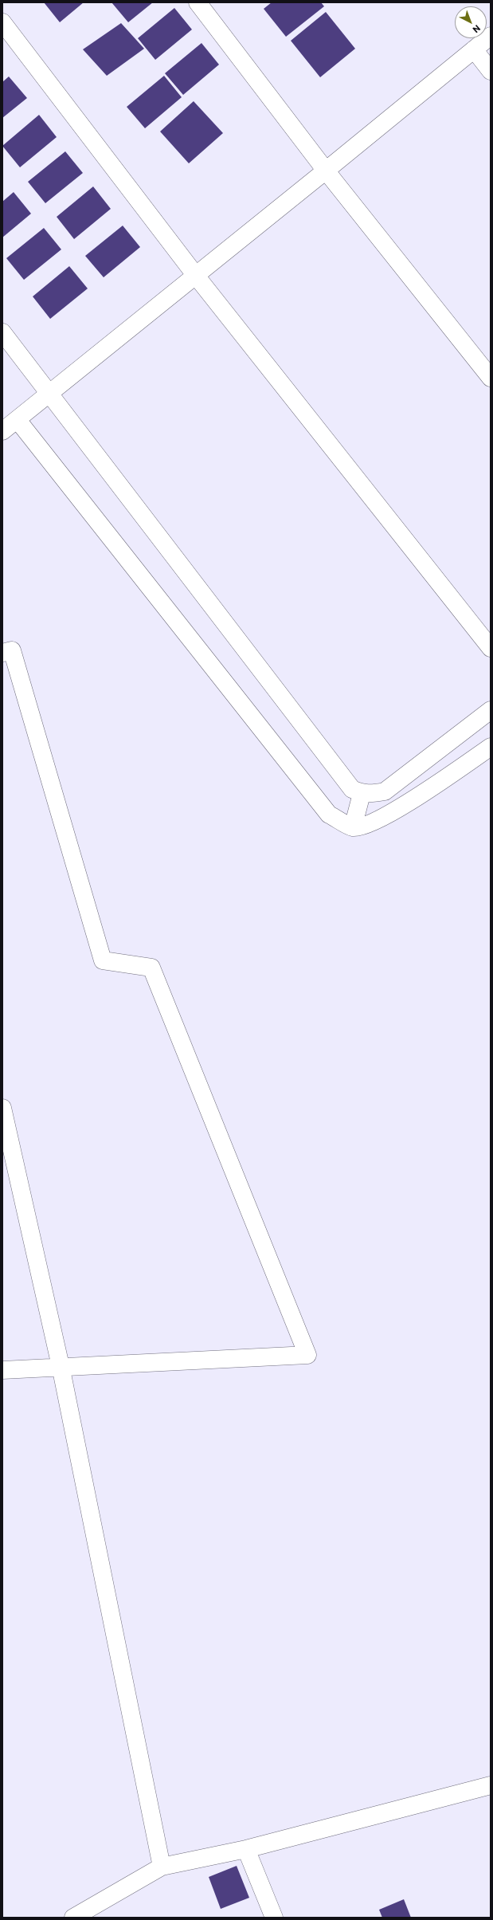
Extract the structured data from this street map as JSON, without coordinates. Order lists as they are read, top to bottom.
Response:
{
  "north": "bottom right"
}
